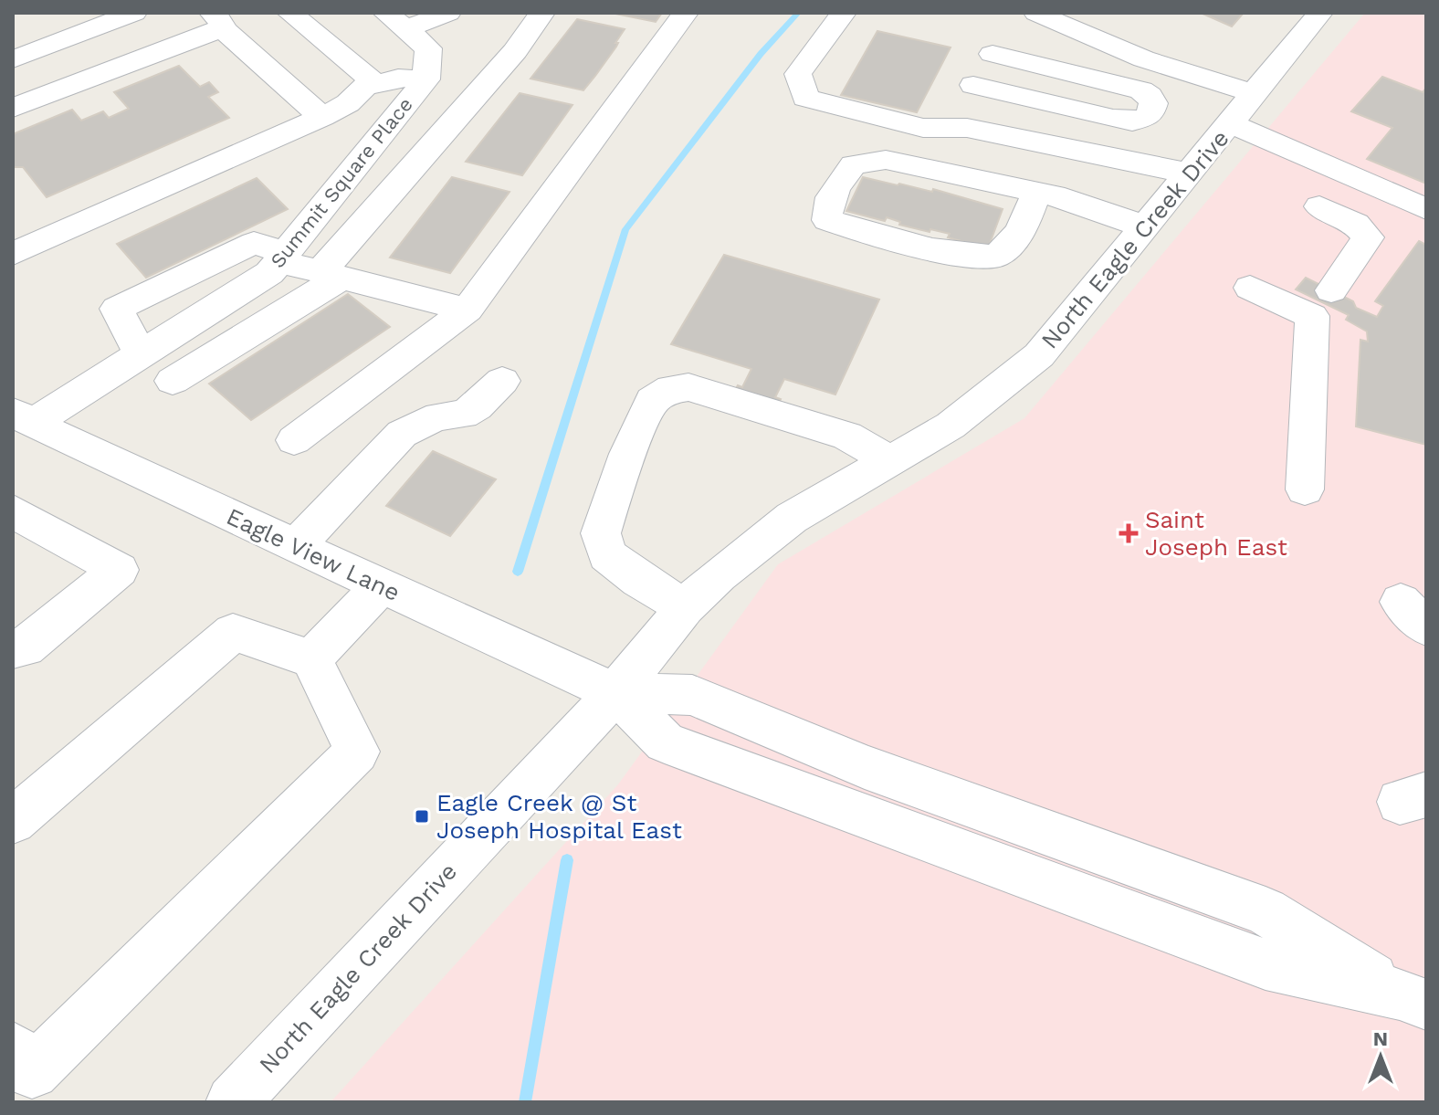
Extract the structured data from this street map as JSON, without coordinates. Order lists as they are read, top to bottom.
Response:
{
  "streets": {
    "street": ["Summit Square Place", "North Eagle Creek Drive", "Eagle View Lane"]
  },
  "crossings": [
    ["Summit Square Place", "Eagle View Lane"],
    ["North Eagle Creek Drive", "Eagle View Lane"]
  ],
  "places": {
    "health": ["Saint Joseph East"],
    "transit": ["Eagle Creek @ St Joseph Hospital East"]
  },
  "north": "top"
}
